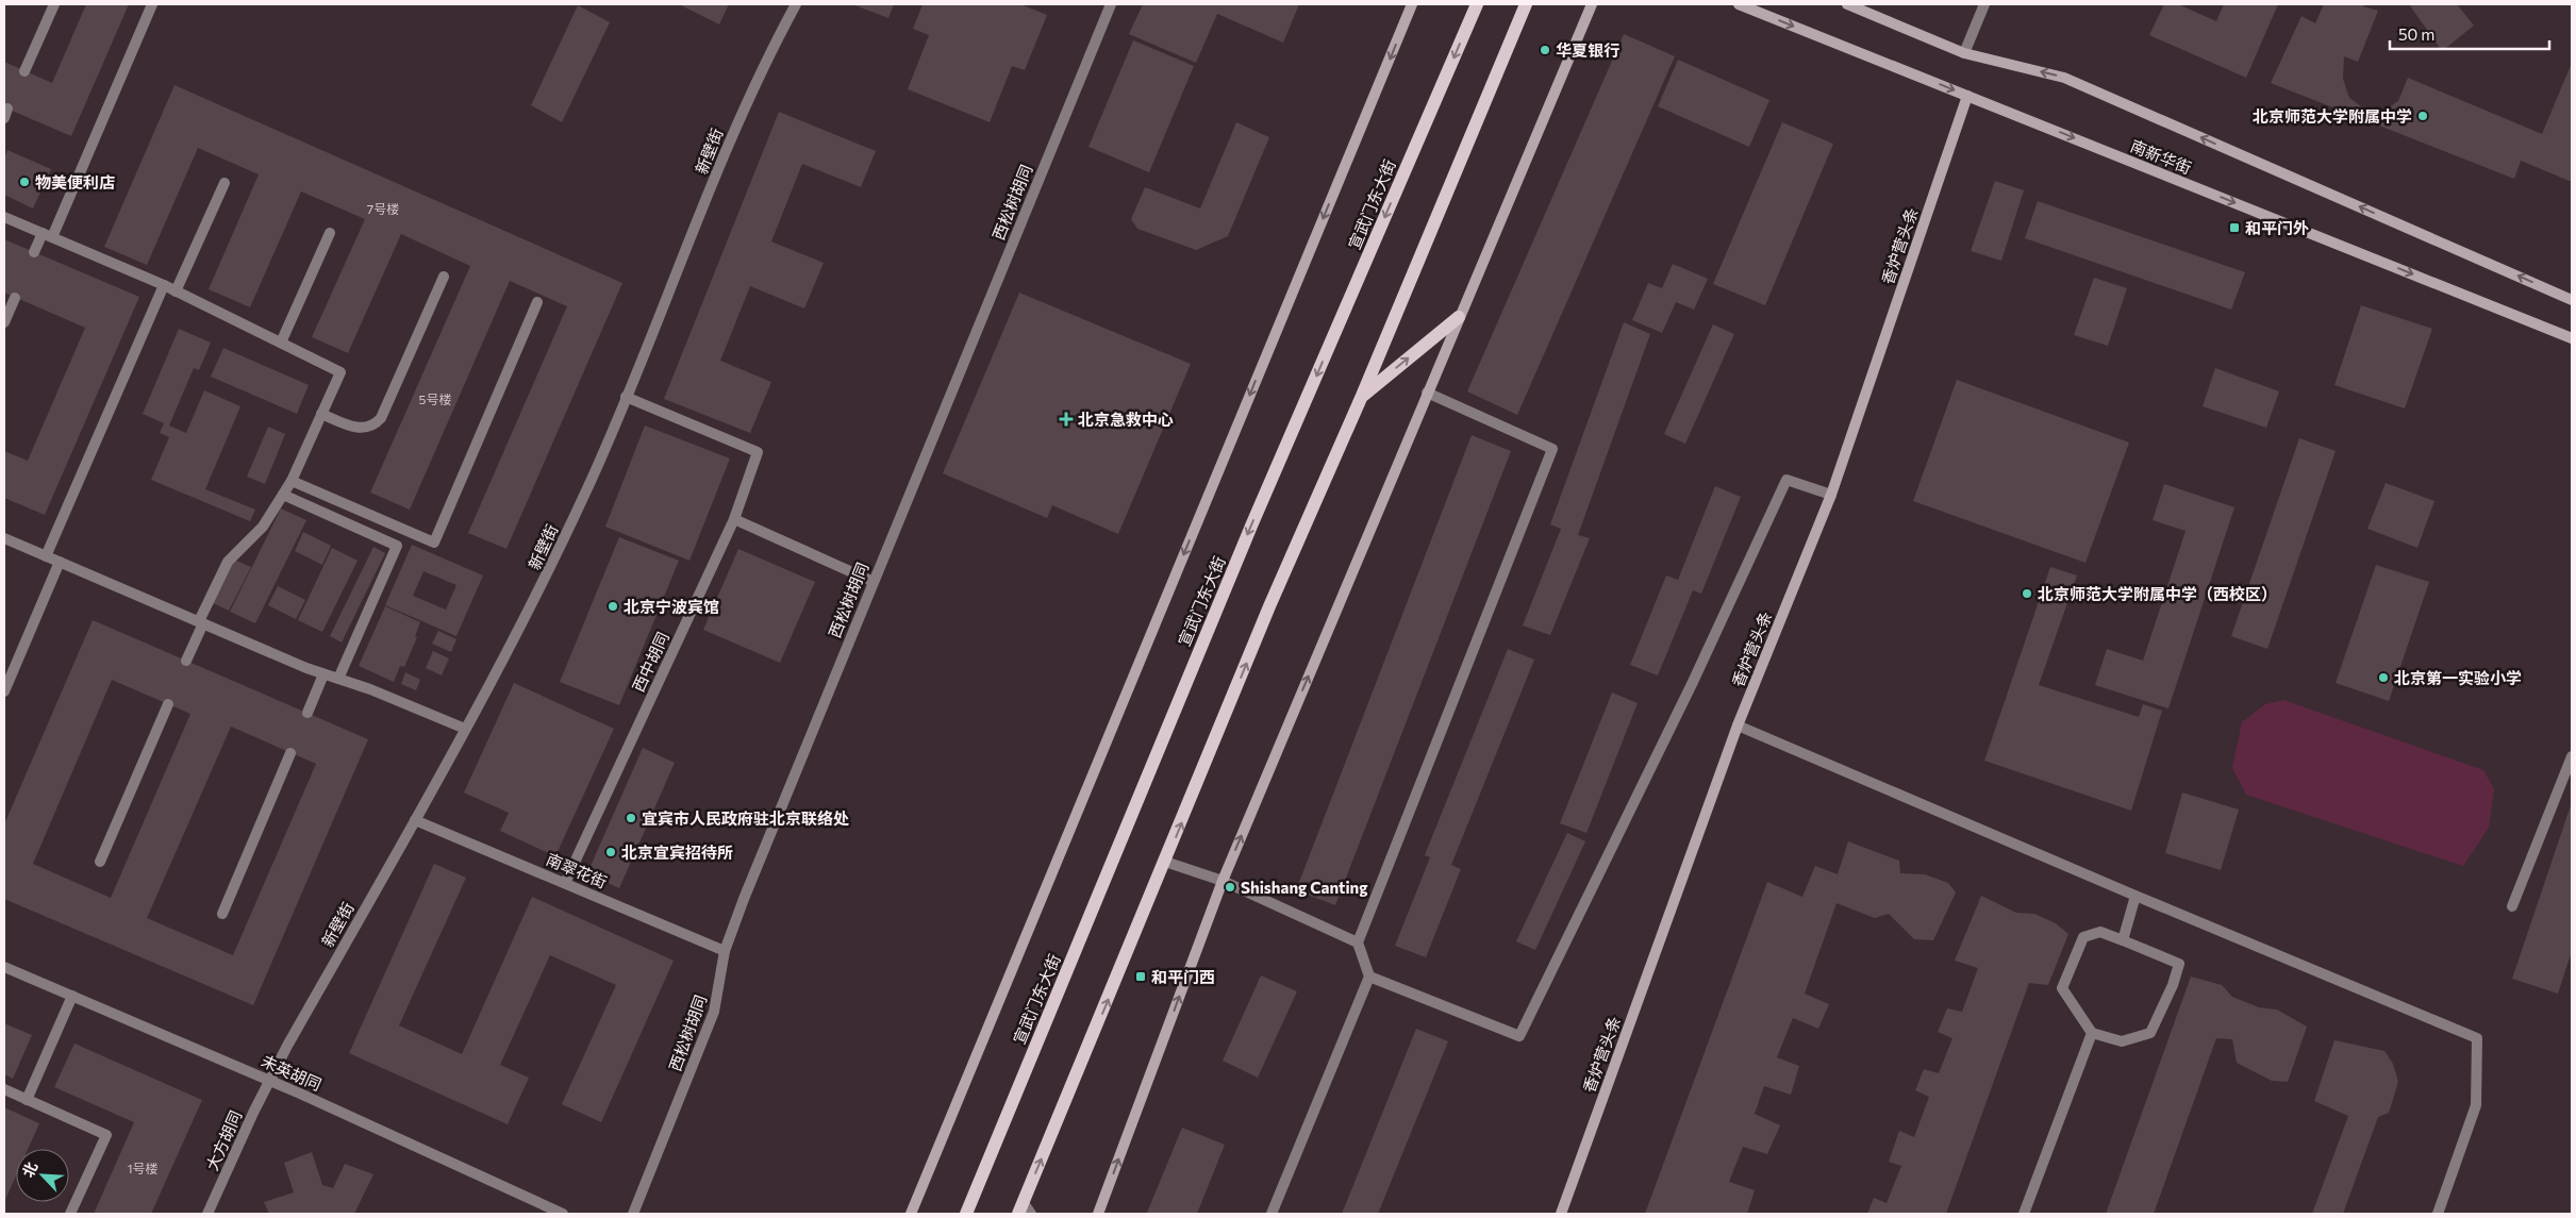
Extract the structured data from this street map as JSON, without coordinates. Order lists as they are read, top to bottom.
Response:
{
  "streets": {
    "main road": ["宣武门东大街"],
    "street": [
      "新壁街",
      "南新华街",
      "西松树胡同",
      "香炉营头条",
      "西中胡同",
      "南翠花街",
      "未英胡同",
      "大方胡同"
    ]
  },
  "crossings": [
    ["新壁街", "西中胡同"],
    ["新壁街", "南翠花街"],
    ["新壁街", "未英胡同"],
    ["新壁街", "大方胡同"],
    ["南新华街", "香炉营头条"],
    ["西松树胡同", "南翠花街"],
    ["西中胡同", "南翠花街"],
    ["未英胡同", "大方胡同"]
  ],
  "places": {
    "other": [
      "华夏银行",
      "北京师范大学附属中学",
      "物美便利店",
      "北京师范大学附属中学（西校区）",
      "北京宁波宾馆",
      "北京第一实验小学",
      "宜宾市人民政府驻北京联络处",
      "北京宜宾招待所",
      "Shishang Canting"
    ],
    "transit": ["和平门外", "和平门西"],
    "health": ["北京急救中心"]
  },
  "house_numbers": ["7号楼", "5号楼", "1号楼"],
  "scale_bar": "50 m",
  "north": "top left"
}
